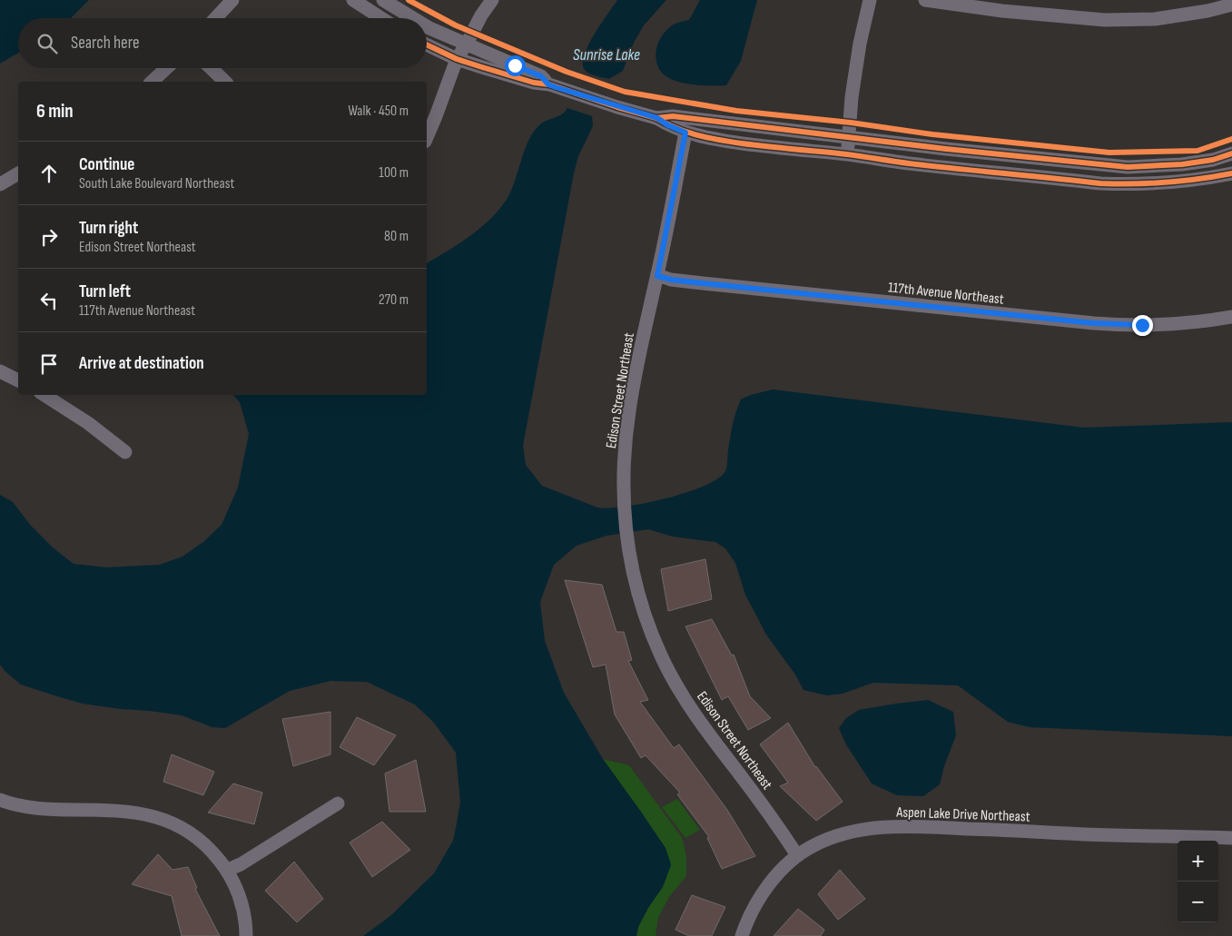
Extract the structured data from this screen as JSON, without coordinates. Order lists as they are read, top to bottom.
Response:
{
  "streets": {
    "street": ["117th Avenue Northeast", "Edison Street Northeast", "Aspen Lake Drive Northeast"]
  },
  "crossings": [
    ["117th Avenue Northeast", "Edison Street Northeast"],
    ["Edison Street Northeast", "Aspen Lake Drive Northeast"]
  ],
  "water": ["Sunrise Lake"],
  "page": {
    "search": "Search here",
    "heading": ["6 min", "Walk · 450 m"],
    "list": [
      ["Continue", "South Lake Boulevard Northeast", "100 m"],
      ["Turn right", "Edison Street Northeast", "80 m"],
      ["Turn left", "117th Avenue Northeast", "270 m"],
      "Arrive at destination"
    ],
    "map_buttons": ["+", "−"]
  }
}
